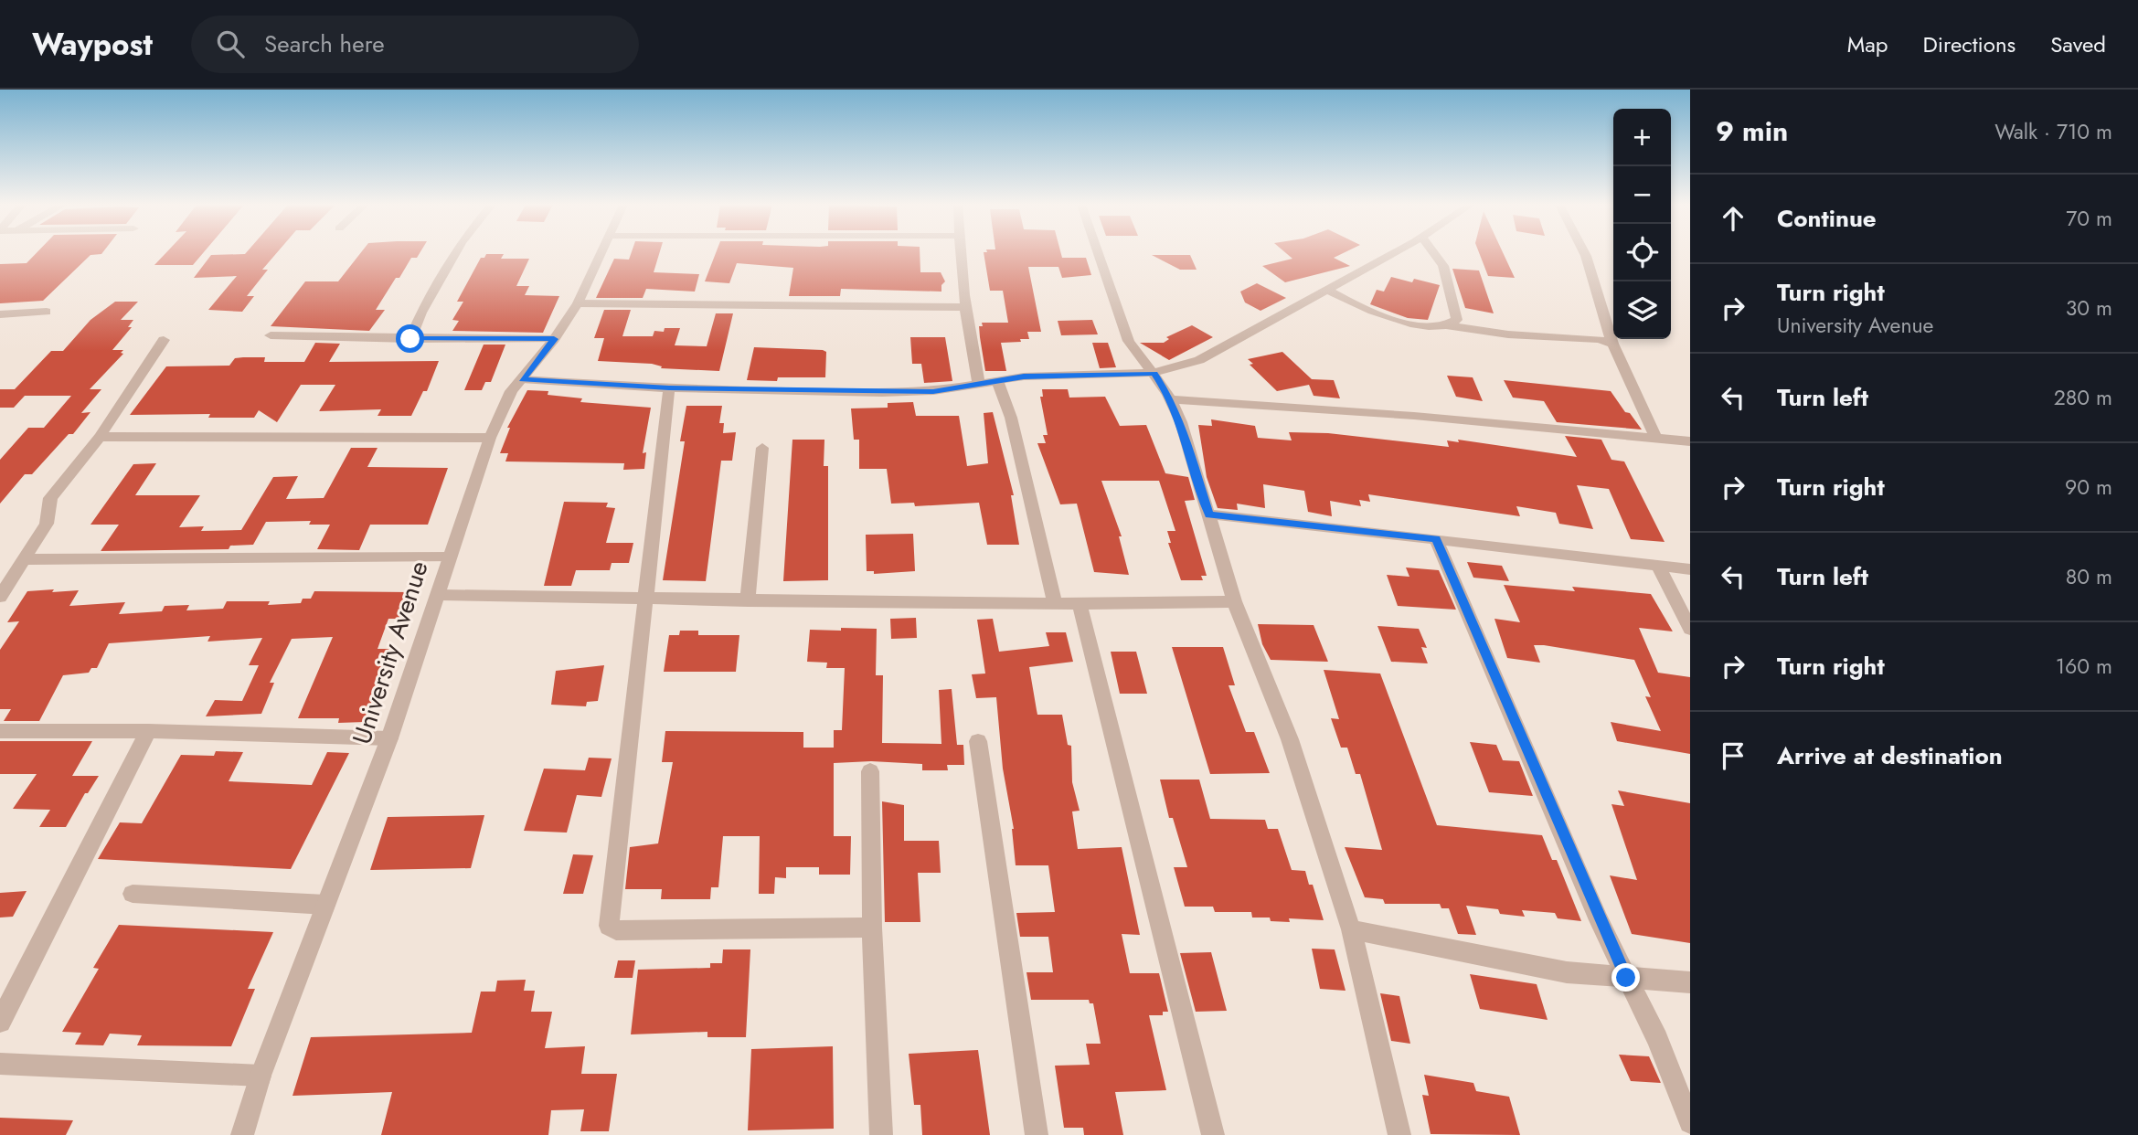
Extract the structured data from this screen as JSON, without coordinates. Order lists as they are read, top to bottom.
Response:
{
  "streets": {
    "street": ["University Avenue"]
  },
  "page": {
    "header": "Waypost",
    "search": "Search here",
    "nav": ["Map", "Directions", "Saved"],
    "heading": ["9 min", "Walk · 710 m"],
    "map_buttons": ["+", "−"],
    "list": [
      ["Continue", "70 m"],
      ["Turn right", "University Avenue", "30 m"],
      ["Turn left", "280 m"],
      ["Turn right", "90 m"],
      ["Turn left", "80 m"],
      ["Turn right", "160 m"],
      "Arrive at destination"
    ]
  }
}
